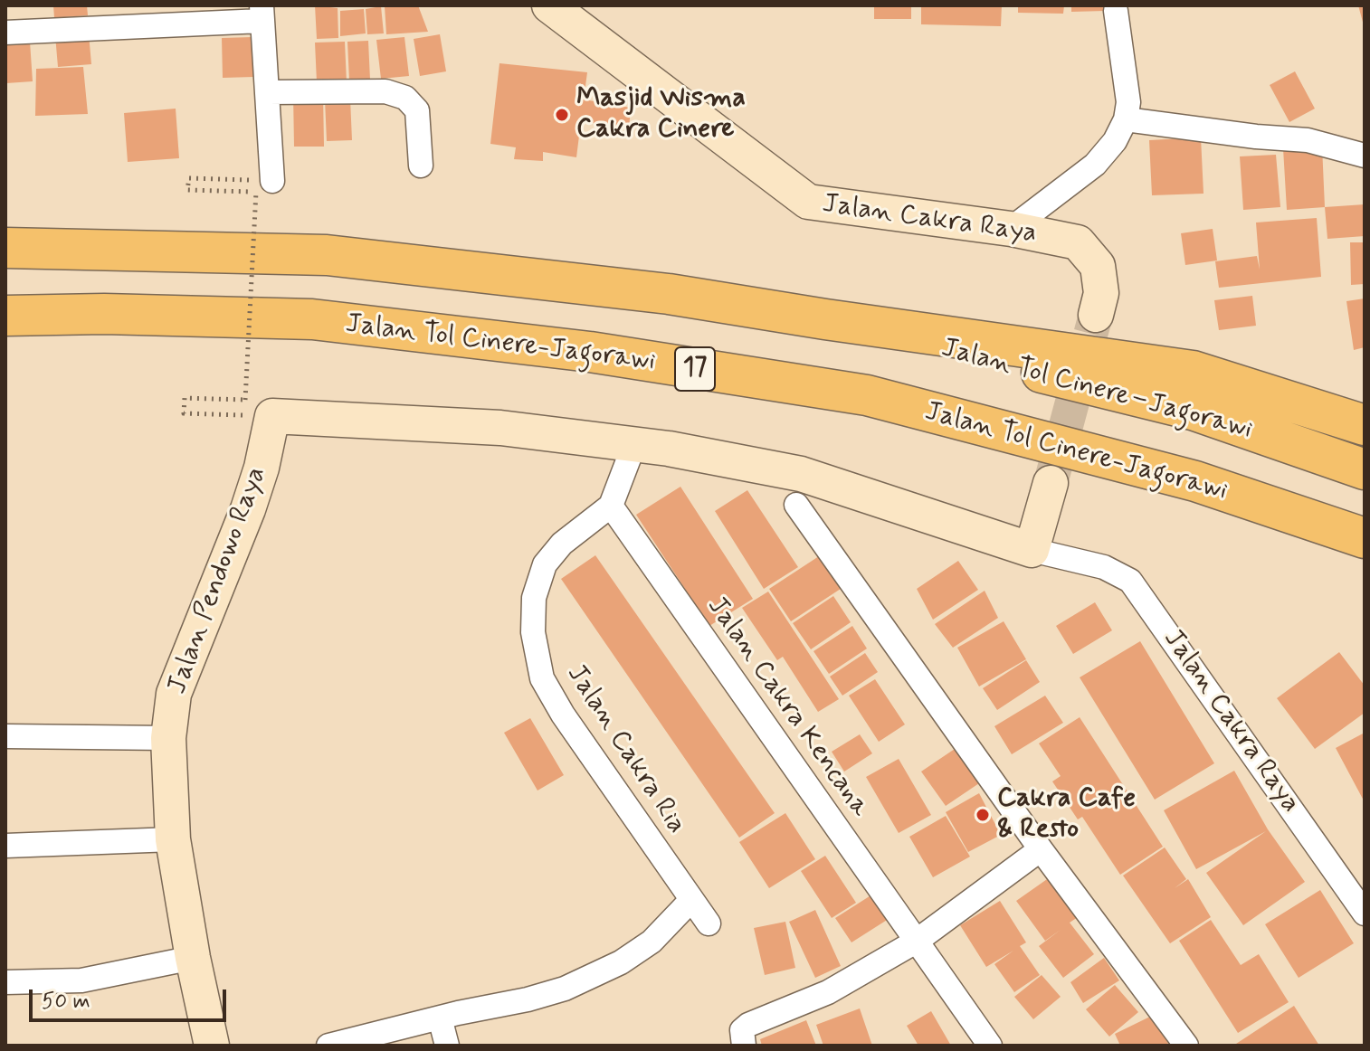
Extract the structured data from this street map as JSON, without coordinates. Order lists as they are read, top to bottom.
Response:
{
  "streets": {
    "highway": ["Jalan Tol Cinere-Jagorawi", "17", "Jalan Tol Cinere–Jagorawi"],
    "street": [
      "Jalan Cakra Raya",
      "Jalan Pendowo Raya",
      "Jalan Cakra Kencana",
      "Jalan Cakra Ria"
    ]
  },
  "crossings": [
    ["Jalan Cakra Kencana", "Jalan Cakra Ria"]
  ],
  "places": ["Masjid Wisma Cakra Cinere", "Cakra Cafe & Resto"],
  "scale_bar": "50 m"
}
